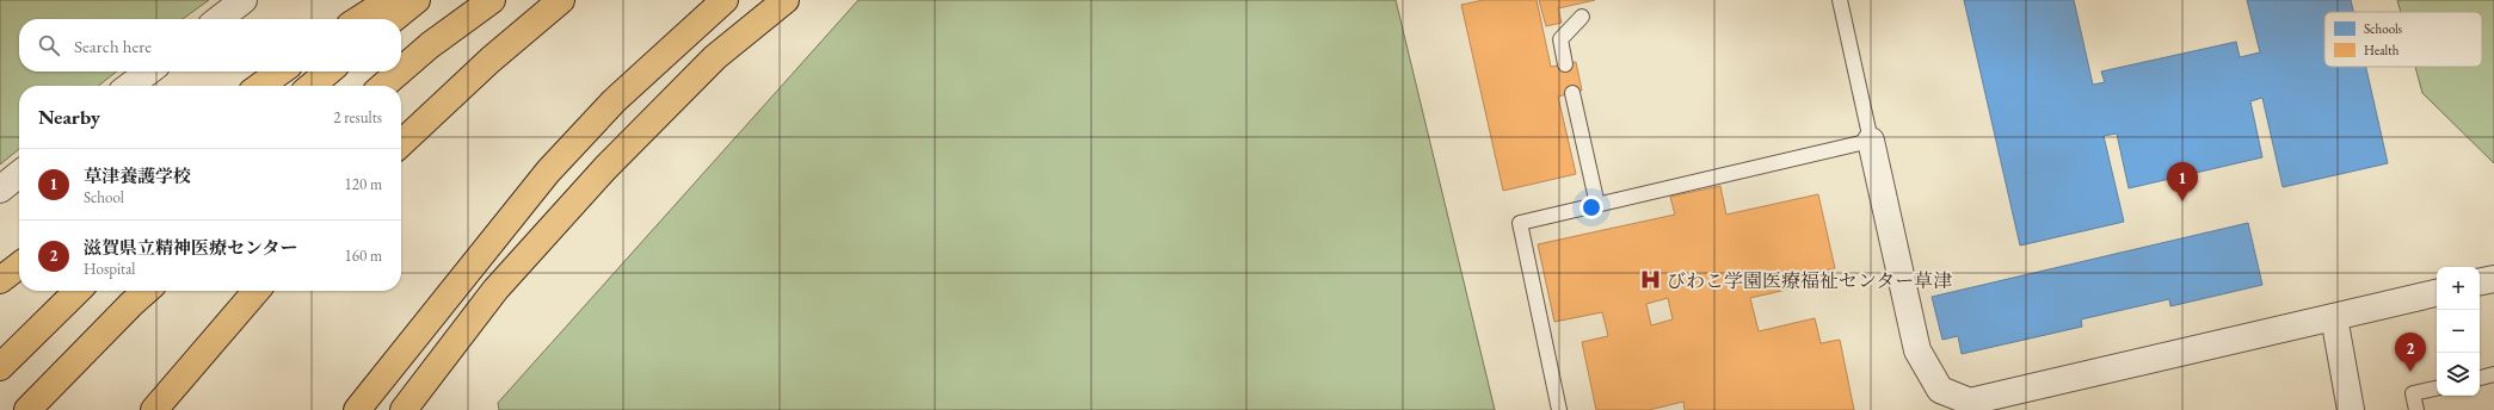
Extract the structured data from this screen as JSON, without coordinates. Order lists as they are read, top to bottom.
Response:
{
  "places": {
    "hospital": ["びわこ学園医療福祉センター草津"]
  },
  "legend": ["Schools", "Health"],
  "page": {
    "search": "Search here",
    "heading": ["Nearby", "2 results"],
    "list": [
      {
        "mark": "1",
        "name": "草津養護学校",
        "note": "School",
        "value": "120 m"
      },
      {
        "mark": "2",
        "name": "滋賀県立精神医療センター",
        "note": "Hospital",
        "value": "160 m"
      }
    ],
    "pins": ["1", "2"],
    "map_buttons": ["+", "−"]
  }
}
